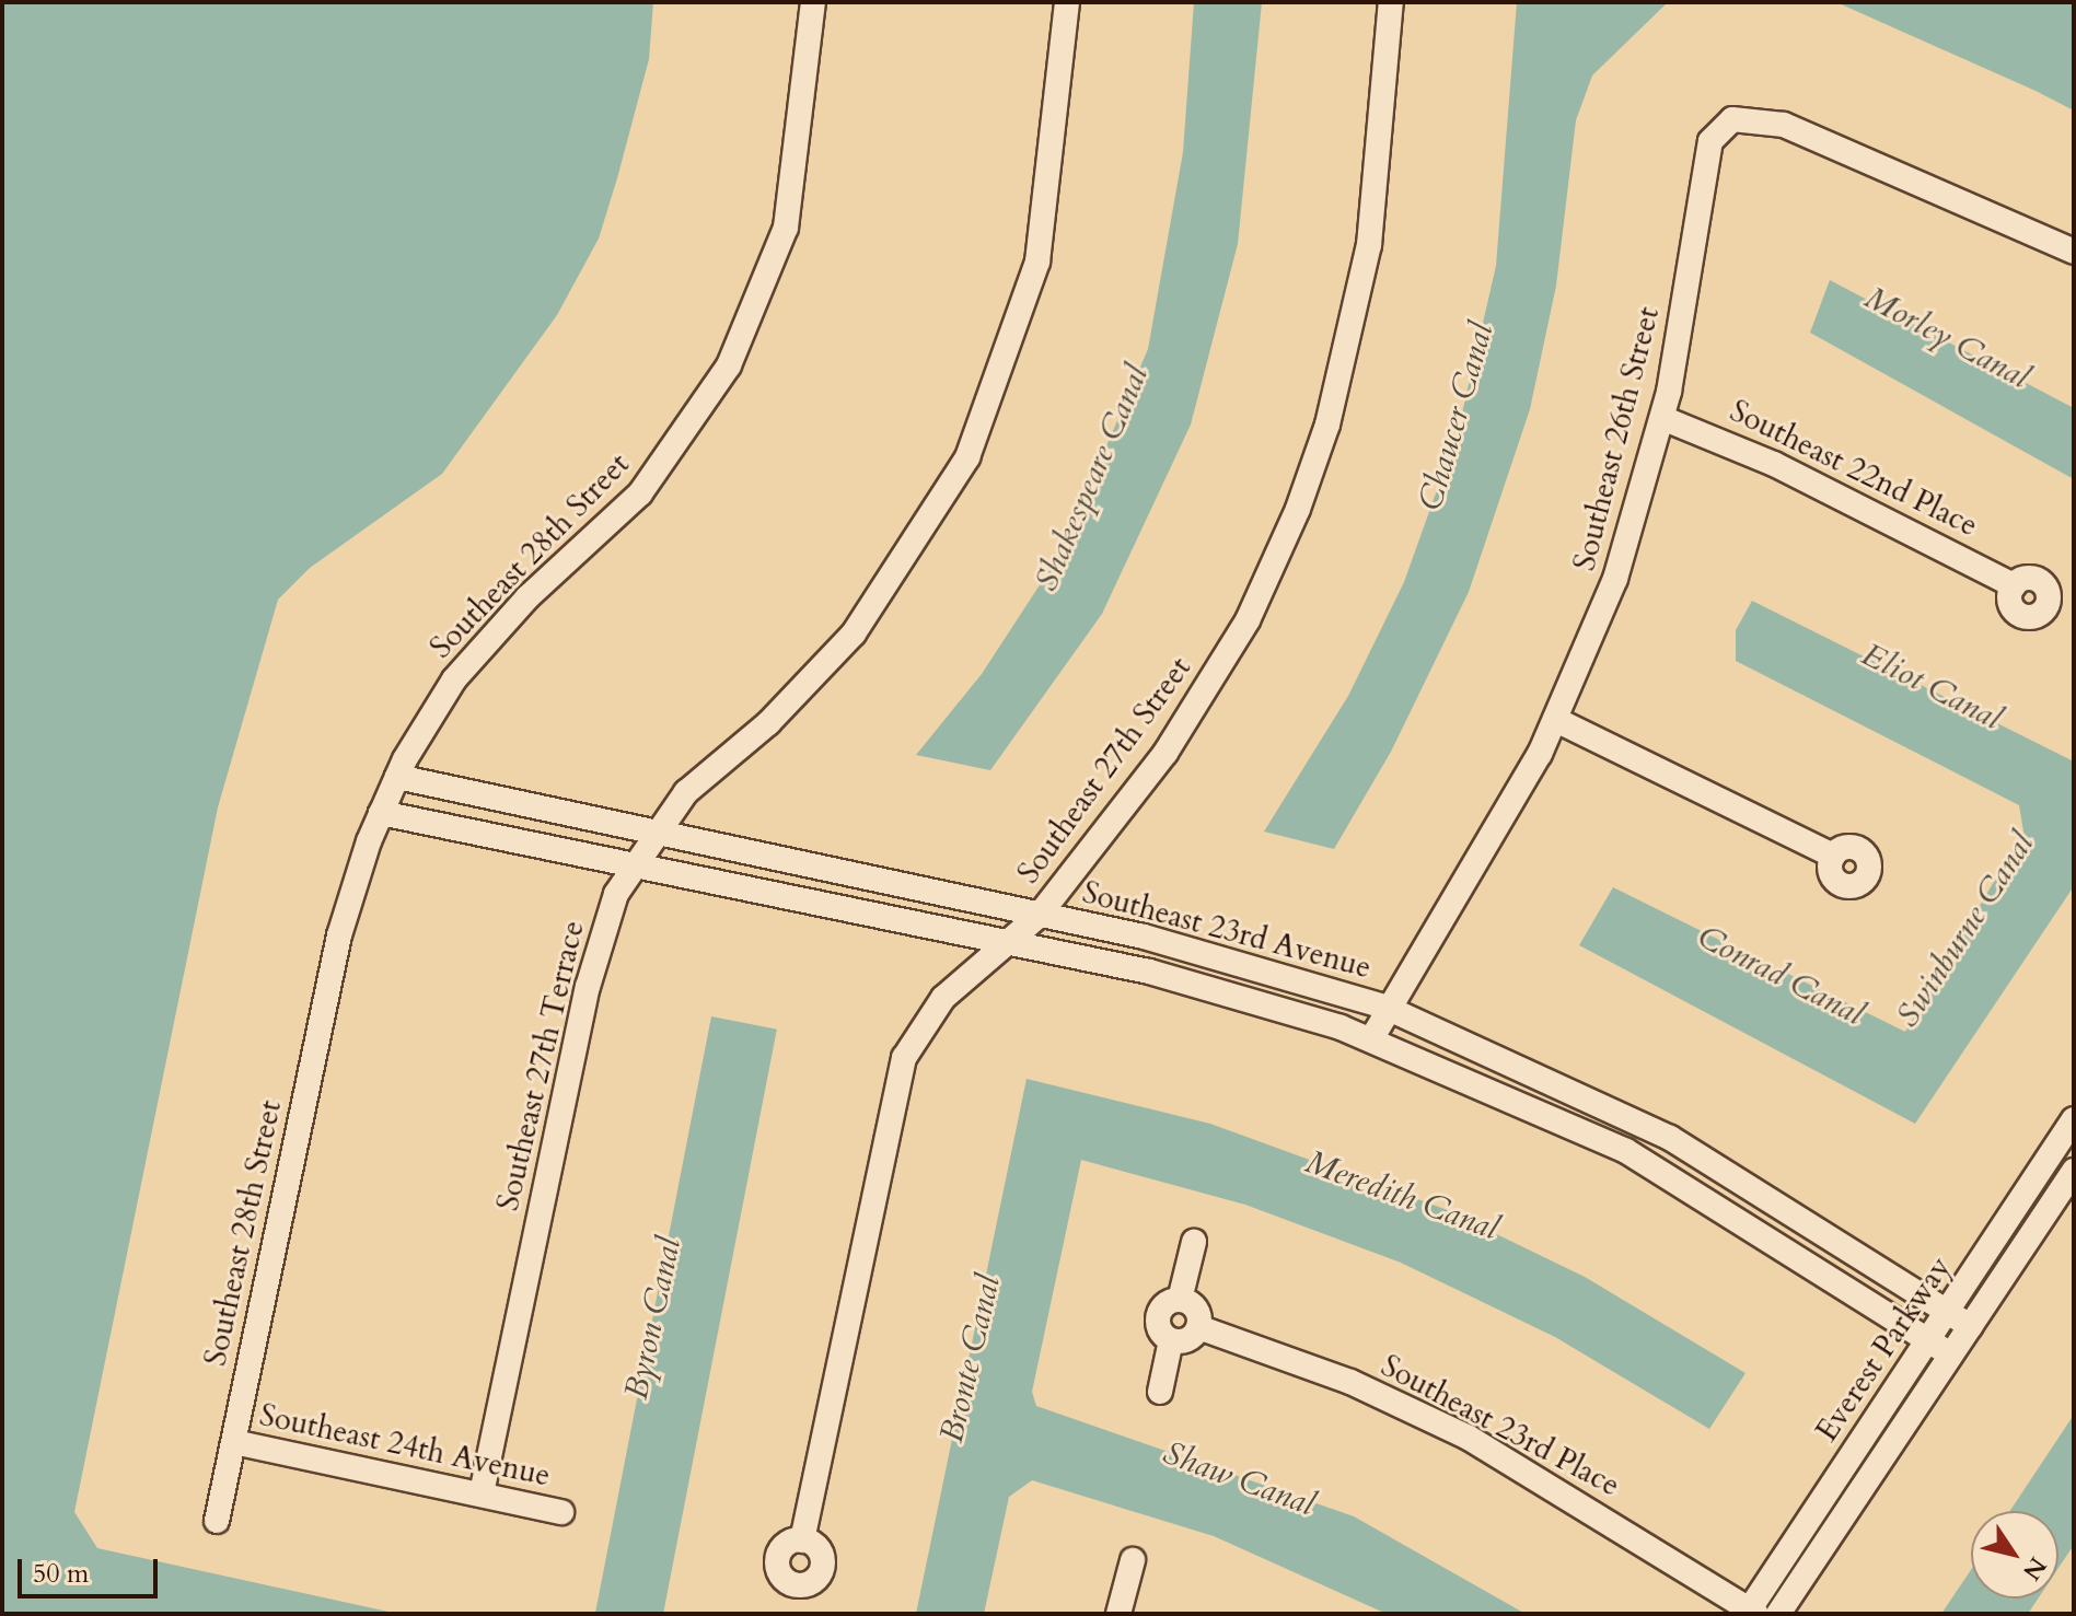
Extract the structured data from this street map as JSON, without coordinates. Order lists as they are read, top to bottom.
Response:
{
  "streets": {
    "street": [
      "Southeast 26th Street",
      "Southeast 22nd Place",
      "Southeast 28th Street",
      "Southeast 27th Street",
      "Southeast 23rd Avenue",
      "Southeast 27th Terrace",
      "Everest Parkway",
      "Southeast 23rd Place",
      "Southeast 24th Avenue"
    ]
  },
  "crossings": [
    ["Southeast 26th Street", "Southeast 22nd Place"],
    ["Southeast 26th Street", "Southeast 23rd Avenue"],
    ["Southeast 28th Street", "Southeast 23rd Avenue"],
    ["Southeast 28th Street", "Southeast 24th Avenue"],
    ["Southeast 27th Street", "Southeast 23rd Avenue"],
    ["Southeast 23rd Avenue", "Southeast 27th Terrace"],
    ["Southeast 23rd Avenue", "Everest Parkway"],
    ["Southeast 27th Terrace", "Southeast 24th Avenue"],
    ["Everest Parkway", "Southeast 23rd Place"]
  ],
  "water": [
    "Morley Canal",
    "Chaucer Canal",
    "Shakespeare Canal",
    "Eliot Canal",
    "Swinburne Canal",
    "Conrad Canal",
    "Meredith Canal",
    "Byron Canal",
    "Bronte Canal",
    "Shaw Canal"
  ],
  "scale_bar": "50 m",
  "north": "bottom right"
}
